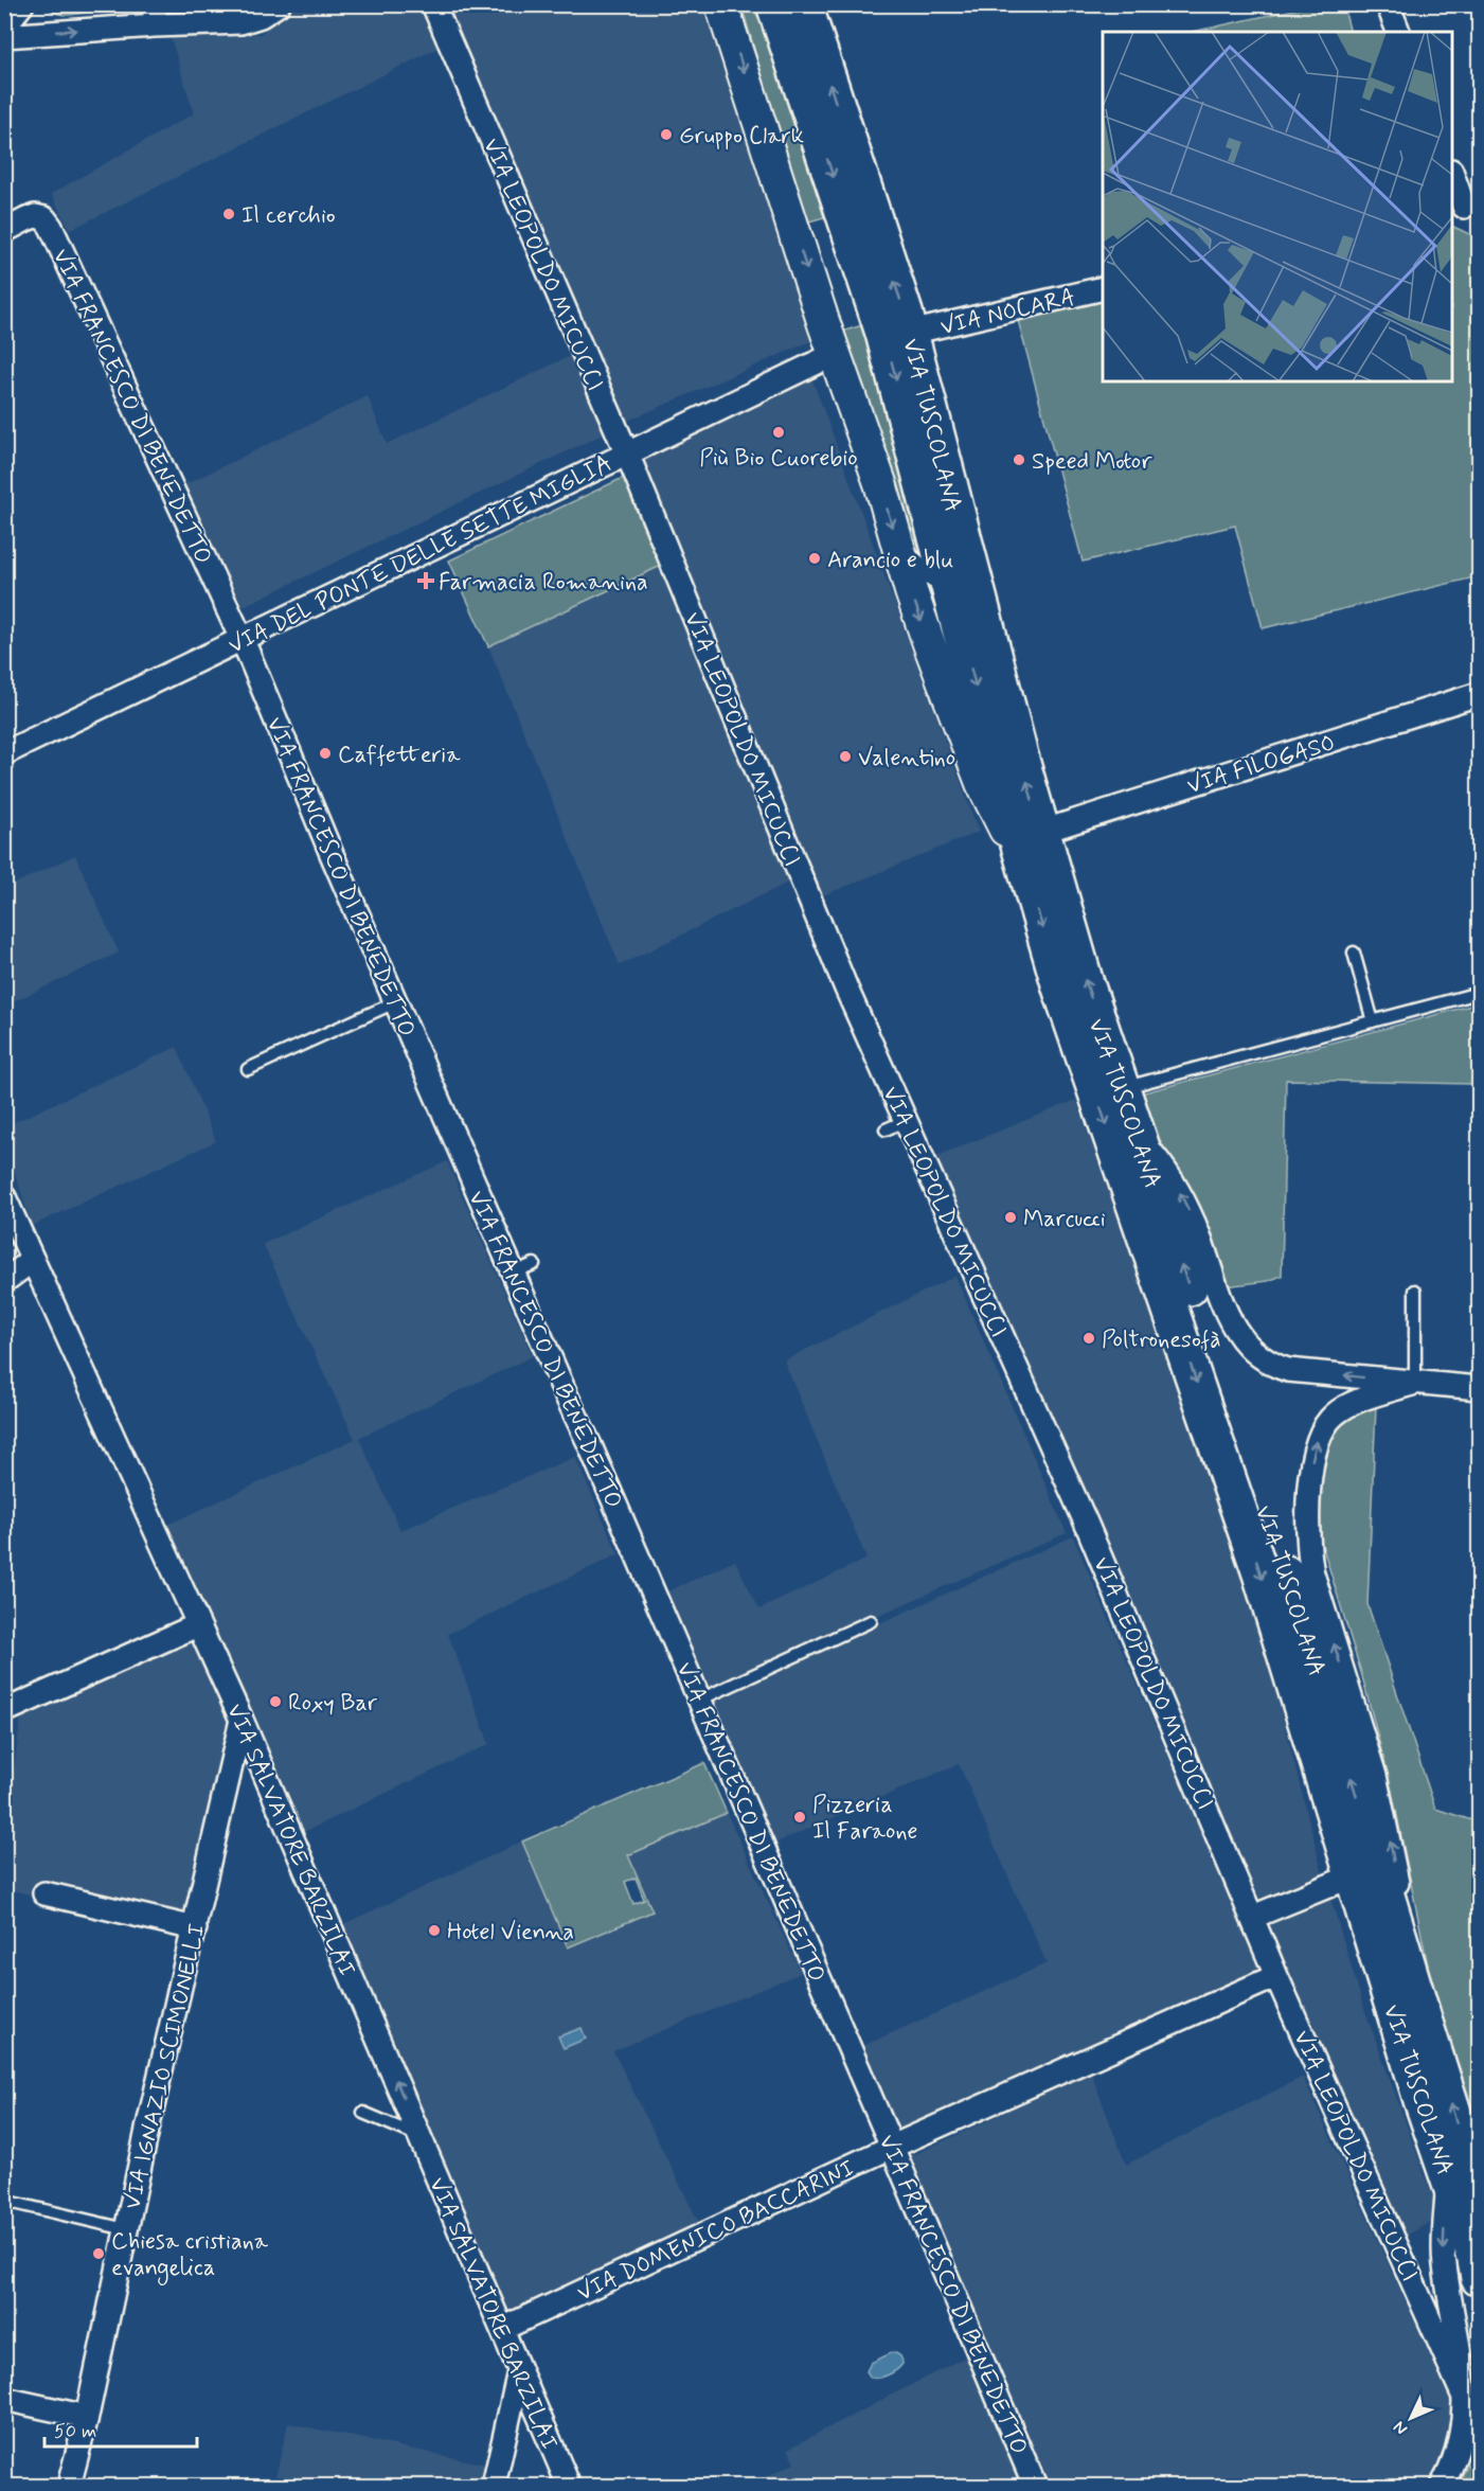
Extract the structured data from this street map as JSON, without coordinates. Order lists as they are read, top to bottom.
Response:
{
  "streets": {
    "main road": ["VIA TUSCOLANA"],
    "street": [
      "VIA LEOPOLDO MICUCCI",
      "VIA NOCARA",
      "VIA FRANCESCO DI BENEDETTO",
      "VIA DEL PONTE DELLE SETTE MIGLIA",
      "VIA FILOGASO",
      "VIA SALVATORE BARZILAI",
      "VIA IGNAZIO SCIMONELLI",
      "VIA DOMENICO BACCARINI"
    ]
  },
  "crossings": [
    ["VIA LEOPOLDO MICUCCI", "VIA DEL PONTE DELLE SETTE MIGLIA"],
    ["VIA LEOPOLDO MICUCCI", "VIA DOMENICO BACCARINI"],
    ["VIA NOCARA", "VIA TUSCOLANA"],
    ["VIA FRANCESCO DI BENEDETTO", "VIA DEL PONTE DELLE SETTE MIGLIA"],
    ["VIA FRANCESCO DI BENEDETTO", "VIA DOMENICO BACCARINI"],
    ["VIA TUSCOLANA", "VIA DEL PONTE DELLE SETTE MIGLIA"],
    ["VIA TUSCOLANA", "VIA FILOGASO"],
    ["VIA SALVATORE BARZILAI", "VIA IGNAZIO SCIMONELLI"],
    ["VIA SALVATORE BARZILAI", "VIA DOMENICO BACCARINI"]
  ],
  "places": {
    "other": [
      "Gruppo Clark",
      "Il cerchio",
      "Più Bio Cuorebio",
      "Speed Motor",
      "Arancio e blu",
      "Caffetteria",
      "Valentino",
      "Marcucci",
      "Poltronesofà",
      "Roxy Bar",
      "Pizzeria Il Faraone",
      "Hotel Vienna",
      "Chiesa cristiana evangelica"
    ],
    "health": ["Farmacia Romanina"]
  },
  "scale_bar": "50 m",
  "north": "bottom left"
}
